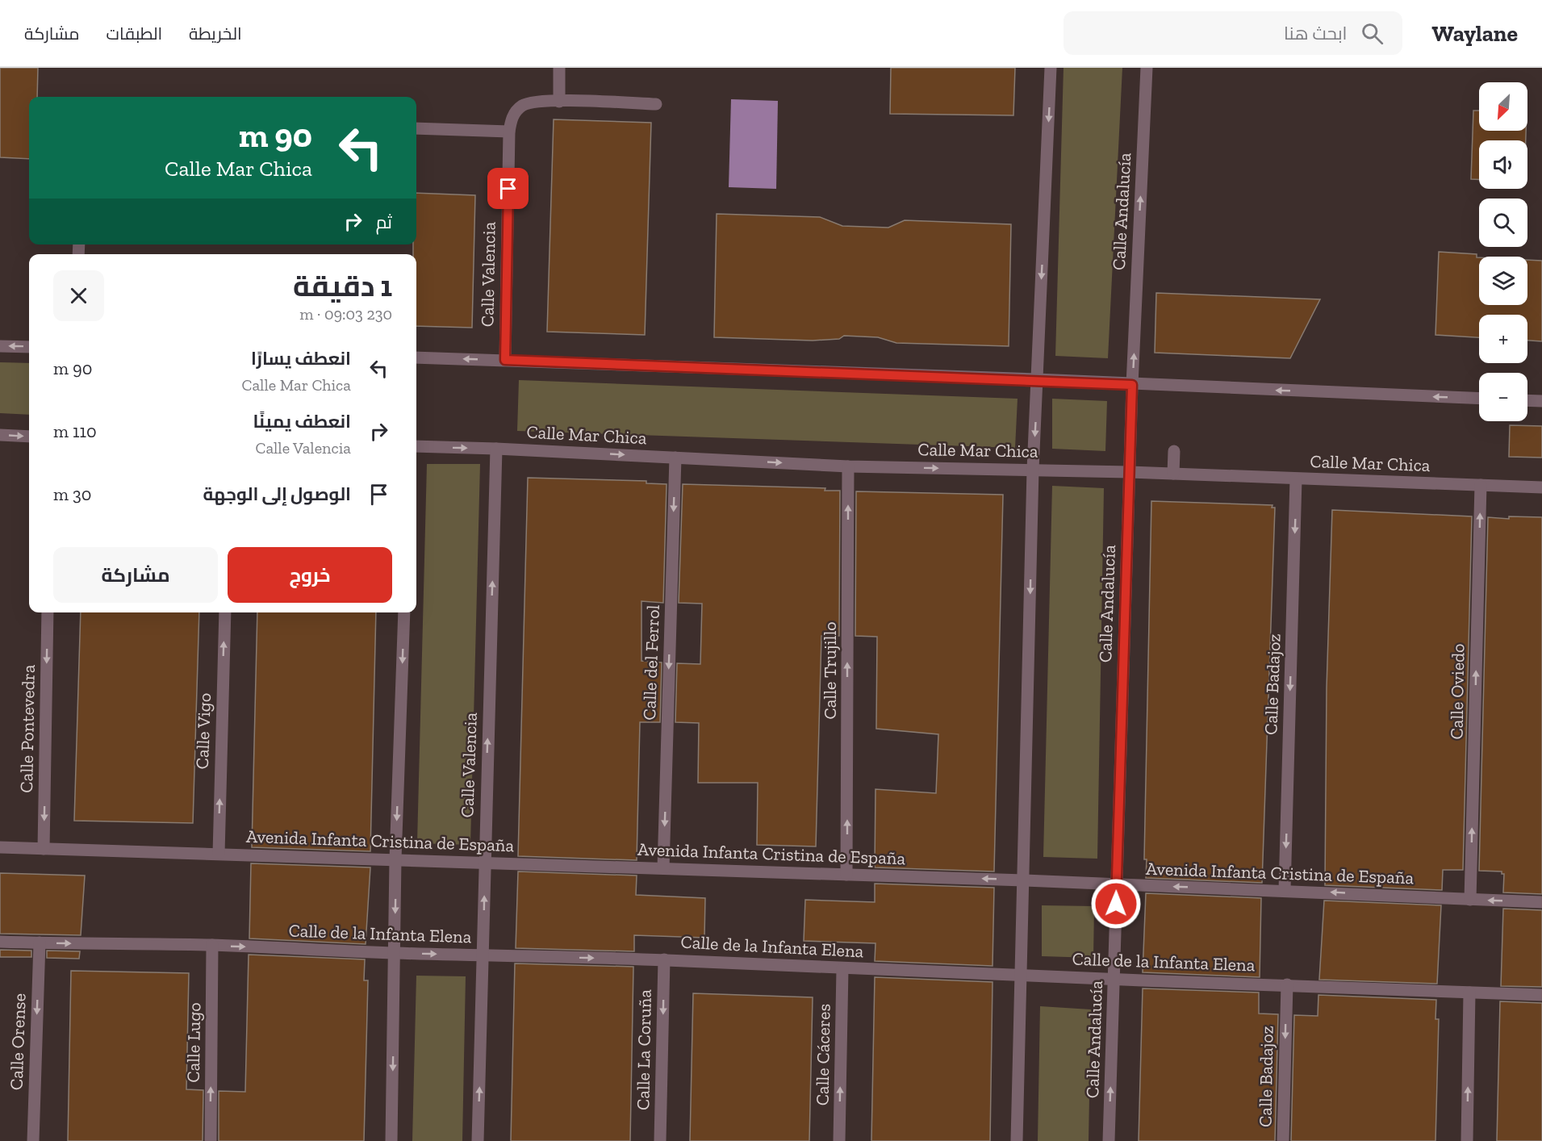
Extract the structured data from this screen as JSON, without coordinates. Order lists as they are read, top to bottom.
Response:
{
  "streets": {
    "street": [
      "Calle Andalucía",
      "Calle Valencia",
      "Calle Mar Chica",
      "Calle del Ferrol",
      "Calle Trujillo",
      "Calle Badajoz",
      "Calle Oviedo",
      "Calle Pontevedra",
      "Calle Vigo",
      "Avenida Infanta Cristina de España",
      "Calle de la Infanta Elena",
      "Calle Orense",
      "Calle Lugo",
      "Calle La Coruña",
      "Calle Cáceres"
    ]
  },
  "crossings": [
    ["Calle Andalucía", "Calle Mar Chica"],
    ["Calle Andalucía", "Avenida Infanta Cristina de España"],
    ["Calle Andalucía", "Calle de la Infanta Elena"],
    ["Calle Valencia", "Calle Mar Chica"],
    ["Calle Valencia", "Avenida Infanta Cristina de España"],
    ["Calle Valencia", "Calle de la Infanta Elena"],
    ["Calle Mar Chica", "Calle del Ferrol"],
    ["Calle Mar Chica", "Calle Trujillo"],
    ["Calle Mar Chica", "Calle Badajoz"],
    ["Calle Mar Chica", "Calle Oviedo"],
    ["Calle del Ferrol", "Avenida Infanta Cristina de España"],
    ["Calle Trujillo", "Avenida Infanta Cristina de España"],
    ["Calle Badajoz", "Avenida Infanta Cristina de España"],
    ["Calle Badajoz", "Calle de la Infanta Elena"],
    ["Calle Oviedo", "Avenida Infanta Cristina de España"],
    ["Calle Pontevedra", "Avenida Infanta Cristina de España"],
    ["Calle Vigo", "Avenida Infanta Cristina de España"],
    ["Calle de la Infanta Elena", "Calle Orense"],
    ["Calle de la Infanta Elena", "Calle Lugo"],
    ["Calle de la Infanta Elena", "Calle La Coruña"],
    ["Calle de la Infanta Elena", "Calle Cáceres"]
  ],
  "one_way": [
    "Calle del Ferrol",
    "Calle Trujillo",
    "Calle Badajoz",
    "Calle Oviedo",
    "Calle Pontevedra",
    "Calle Vigo",
    "Avenida Infanta Cristina de España",
    "Calle de la Infanta Elena",
    "Calle Orense",
    "Calle Lugo",
    "Calle La Coruña",
    "Calle Cáceres"
  ],
  "north": "bottom left",
  "page": {
    "header": "Waylane",
    "search": "ابحث هنا",
    "nav": ["الخريطة", "الطبقات", "مشاركة"],
    "map_buttons": ["+", "−"],
    "turn": ["90 m", "Calle Mar Chica"],
    "then": "ثم",
    "heading": ["1 دقيقة", "230 m · 09:03"],
    "list": [
      {
        "name": "انعطف يسارًا",
        "note": "Calle Mar Chica",
        "value": "90 m"
      },
      {
        "name": "انعطف يمينًا",
        "note": "Calle Valencia",
        "value": "110 m"
      },
      {
        "name": "الوصول إلى الوجهة",
        "value": "30 m"
      }
    ],
    "buttons": ["خروج", "مشاركة"]
  }
}
